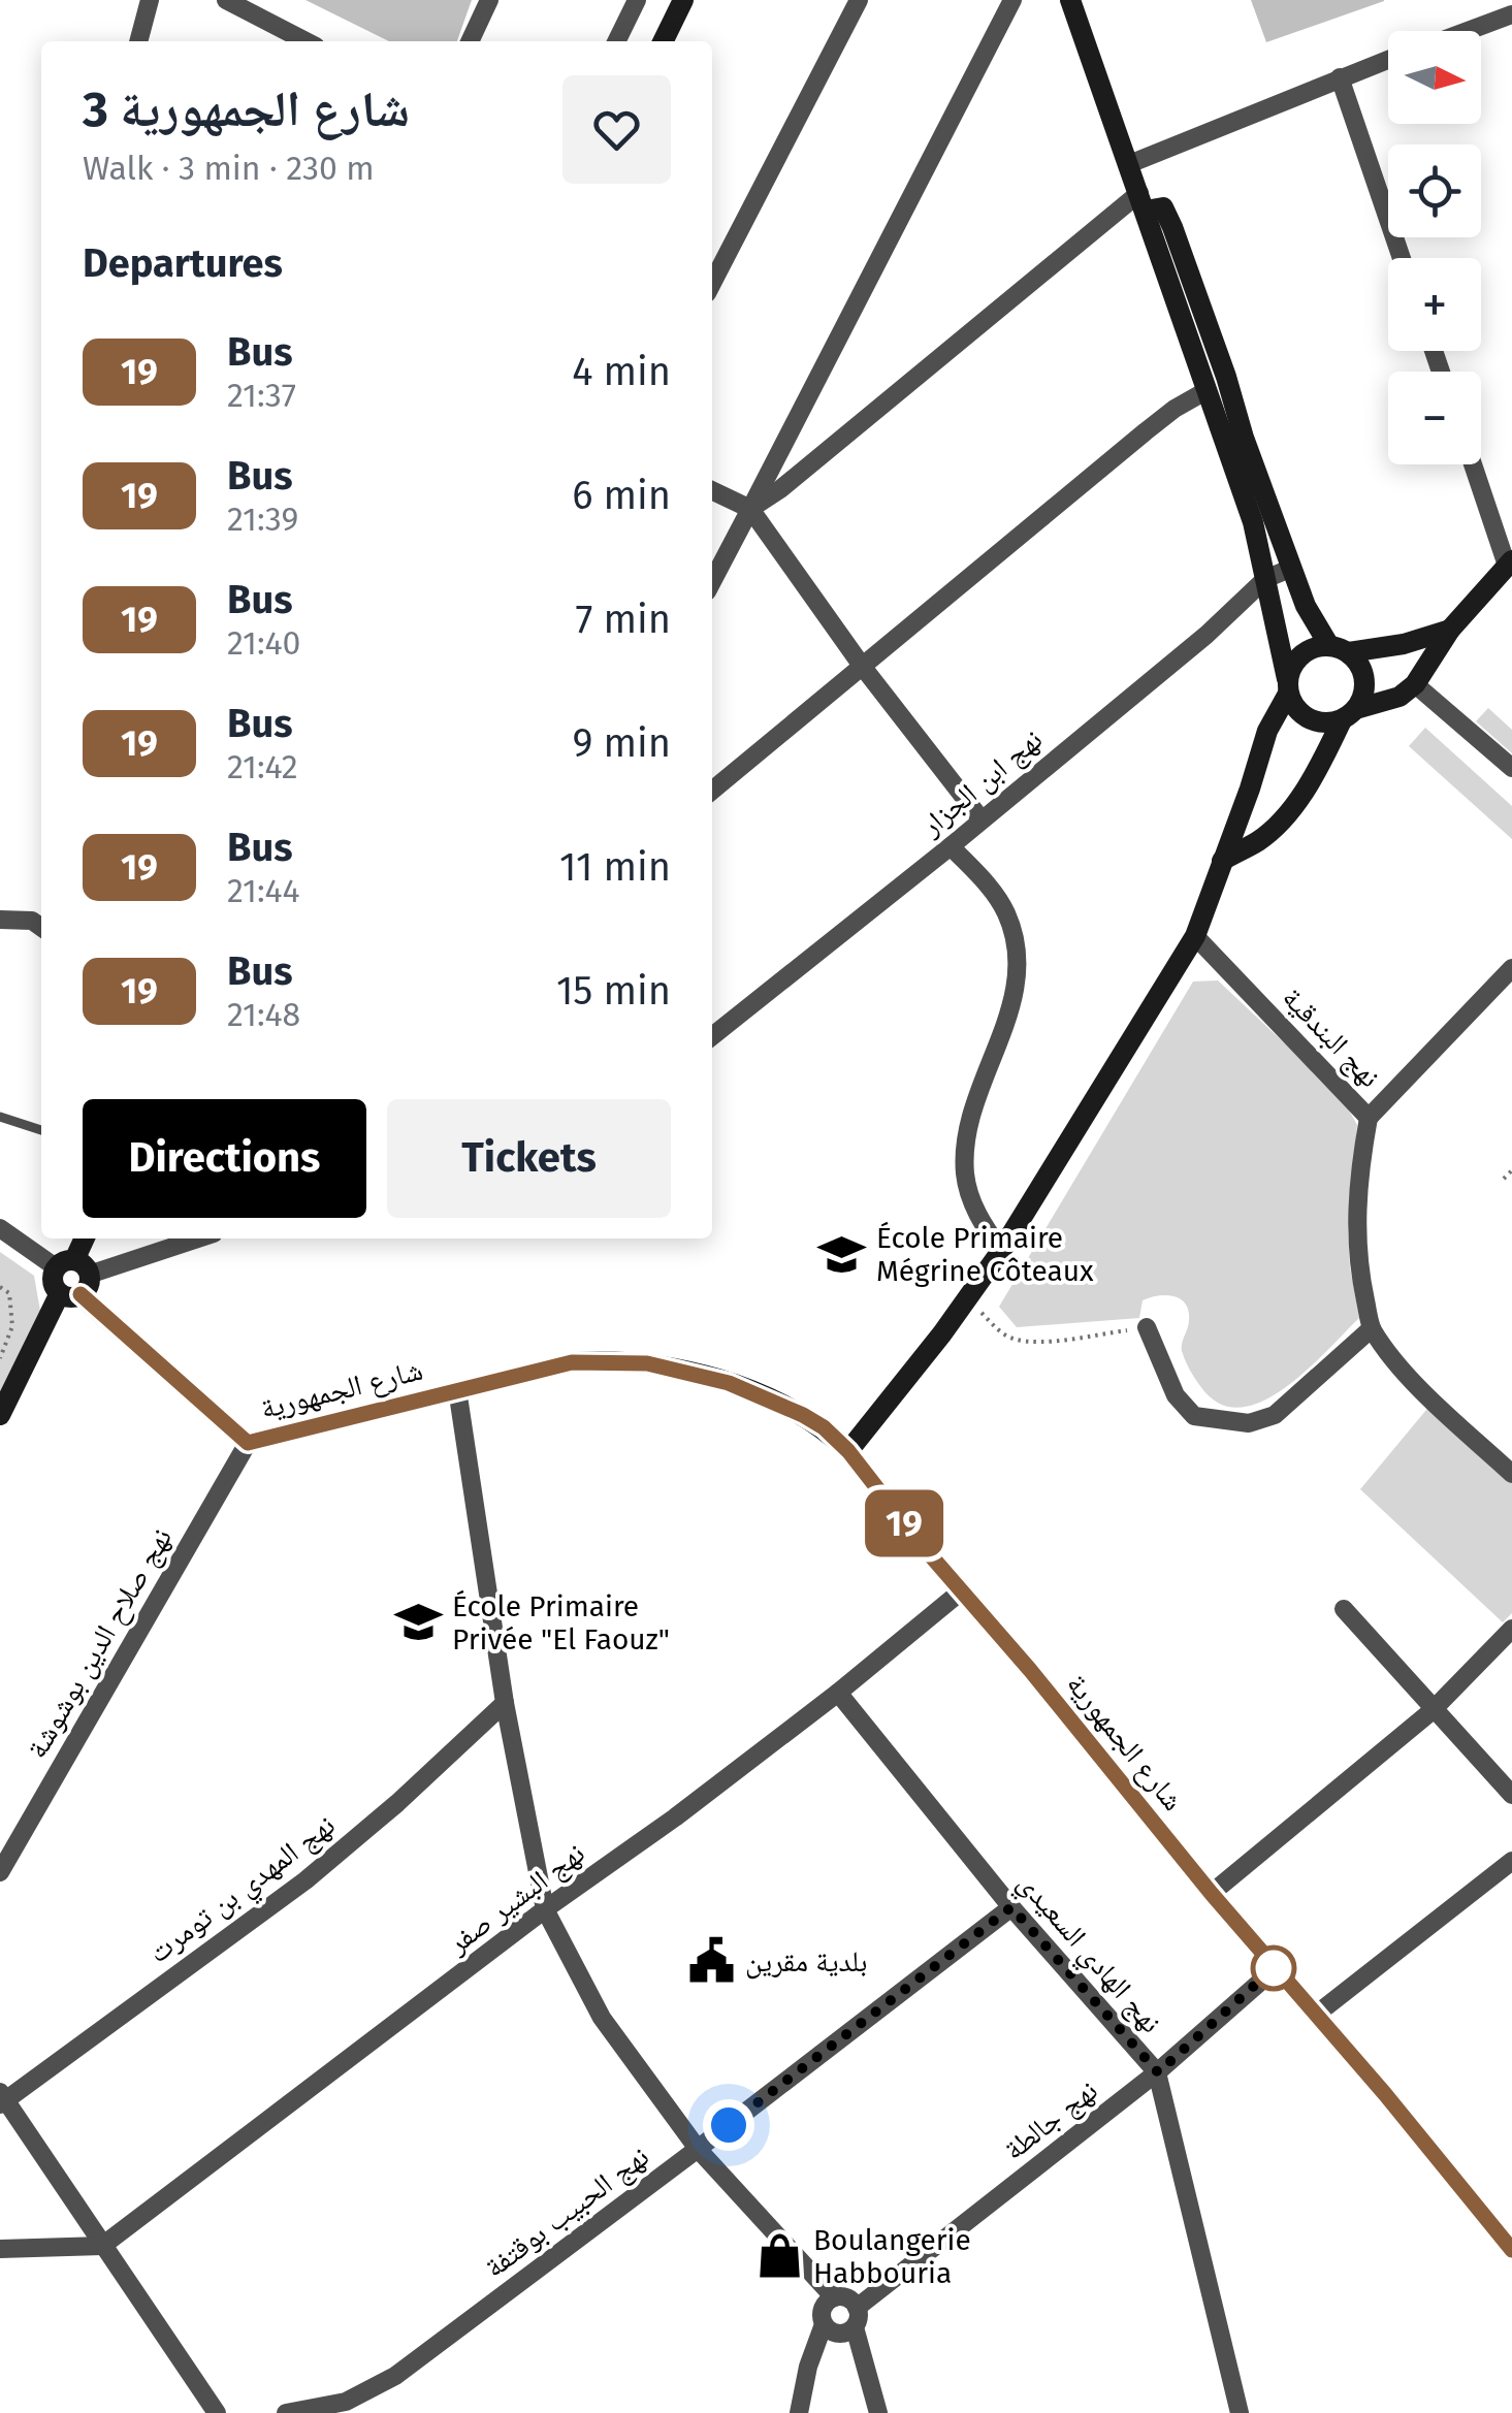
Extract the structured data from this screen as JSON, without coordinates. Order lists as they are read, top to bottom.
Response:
{
  "streets": {
    "street": [
      "نهج ابن الجزار",
      "نهج البندقية",
      "شارع الجمهورية",
      "نهج صلاح الدين بوشوشة",
      "نهج المهدي بن تومرت",
      "نهج البشير صفر",
      "نهج الهادي السعيدي",
      "نهج جالطة",
      "نهج الحبيب بوقتفة"
    ]
  },
  "crossings": [
    ["شارع الجمهورية", "نهج صلاح الدين بوشوشة"],
    ["شارع الجمهورية", "نهج البشير صفر"],
    ["شارع الجمهورية", "نهج جالطة"],
    ["نهج البشير صفر", "نهج الهادي السعيدي"],
    ["نهج الهادي السعيدي", "نهج جالطة"],
    ["نهج الهادي السعيدي", "نهج الحبيب بوقتفة"]
  ],
  "places": {
    "school or university": ["École Primaire Mégrine Côteaux", "École Primaire Privée \"El Faouz\""],
    "public building": ["بلدية مقرين"],
    "shop": ["Boulangerie Habbouria"]
  },
  "lines": ["bus line 19"],
  "north": "right",
  "page": {
    "on_map": "19",
    "map_buttons": ["+", "−"],
    "heading": [
      ["شارع الجمهورية 3", "Walk · 3 min · 230 m"],
      "Departures"
    ],
    "list": [
      {
        "mark": "19",
        "name": "Bus",
        "note": "21:37",
        "value": "4 min"
      },
      {
        "mark": "19",
        "name": "Bus",
        "note": "21:39",
        "value": "6 min"
      },
      {
        "mark": "19",
        "name": "Bus",
        "note": "21:40",
        "value": "7 min"
      },
      {
        "mark": "19",
        "name": "Bus",
        "note": "21:42",
        "value": "9 min"
      },
      {
        "mark": "19",
        "name": "Bus",
        "note": "21:44",
        "value": "11 min"
      },
      {
        "mark": "19",
        "name": "Bus",
        "note": "21:48",
        "value": "15 min"
      }
    ],
    "buttons": ["Directions", "Tickets"]
  }
}
